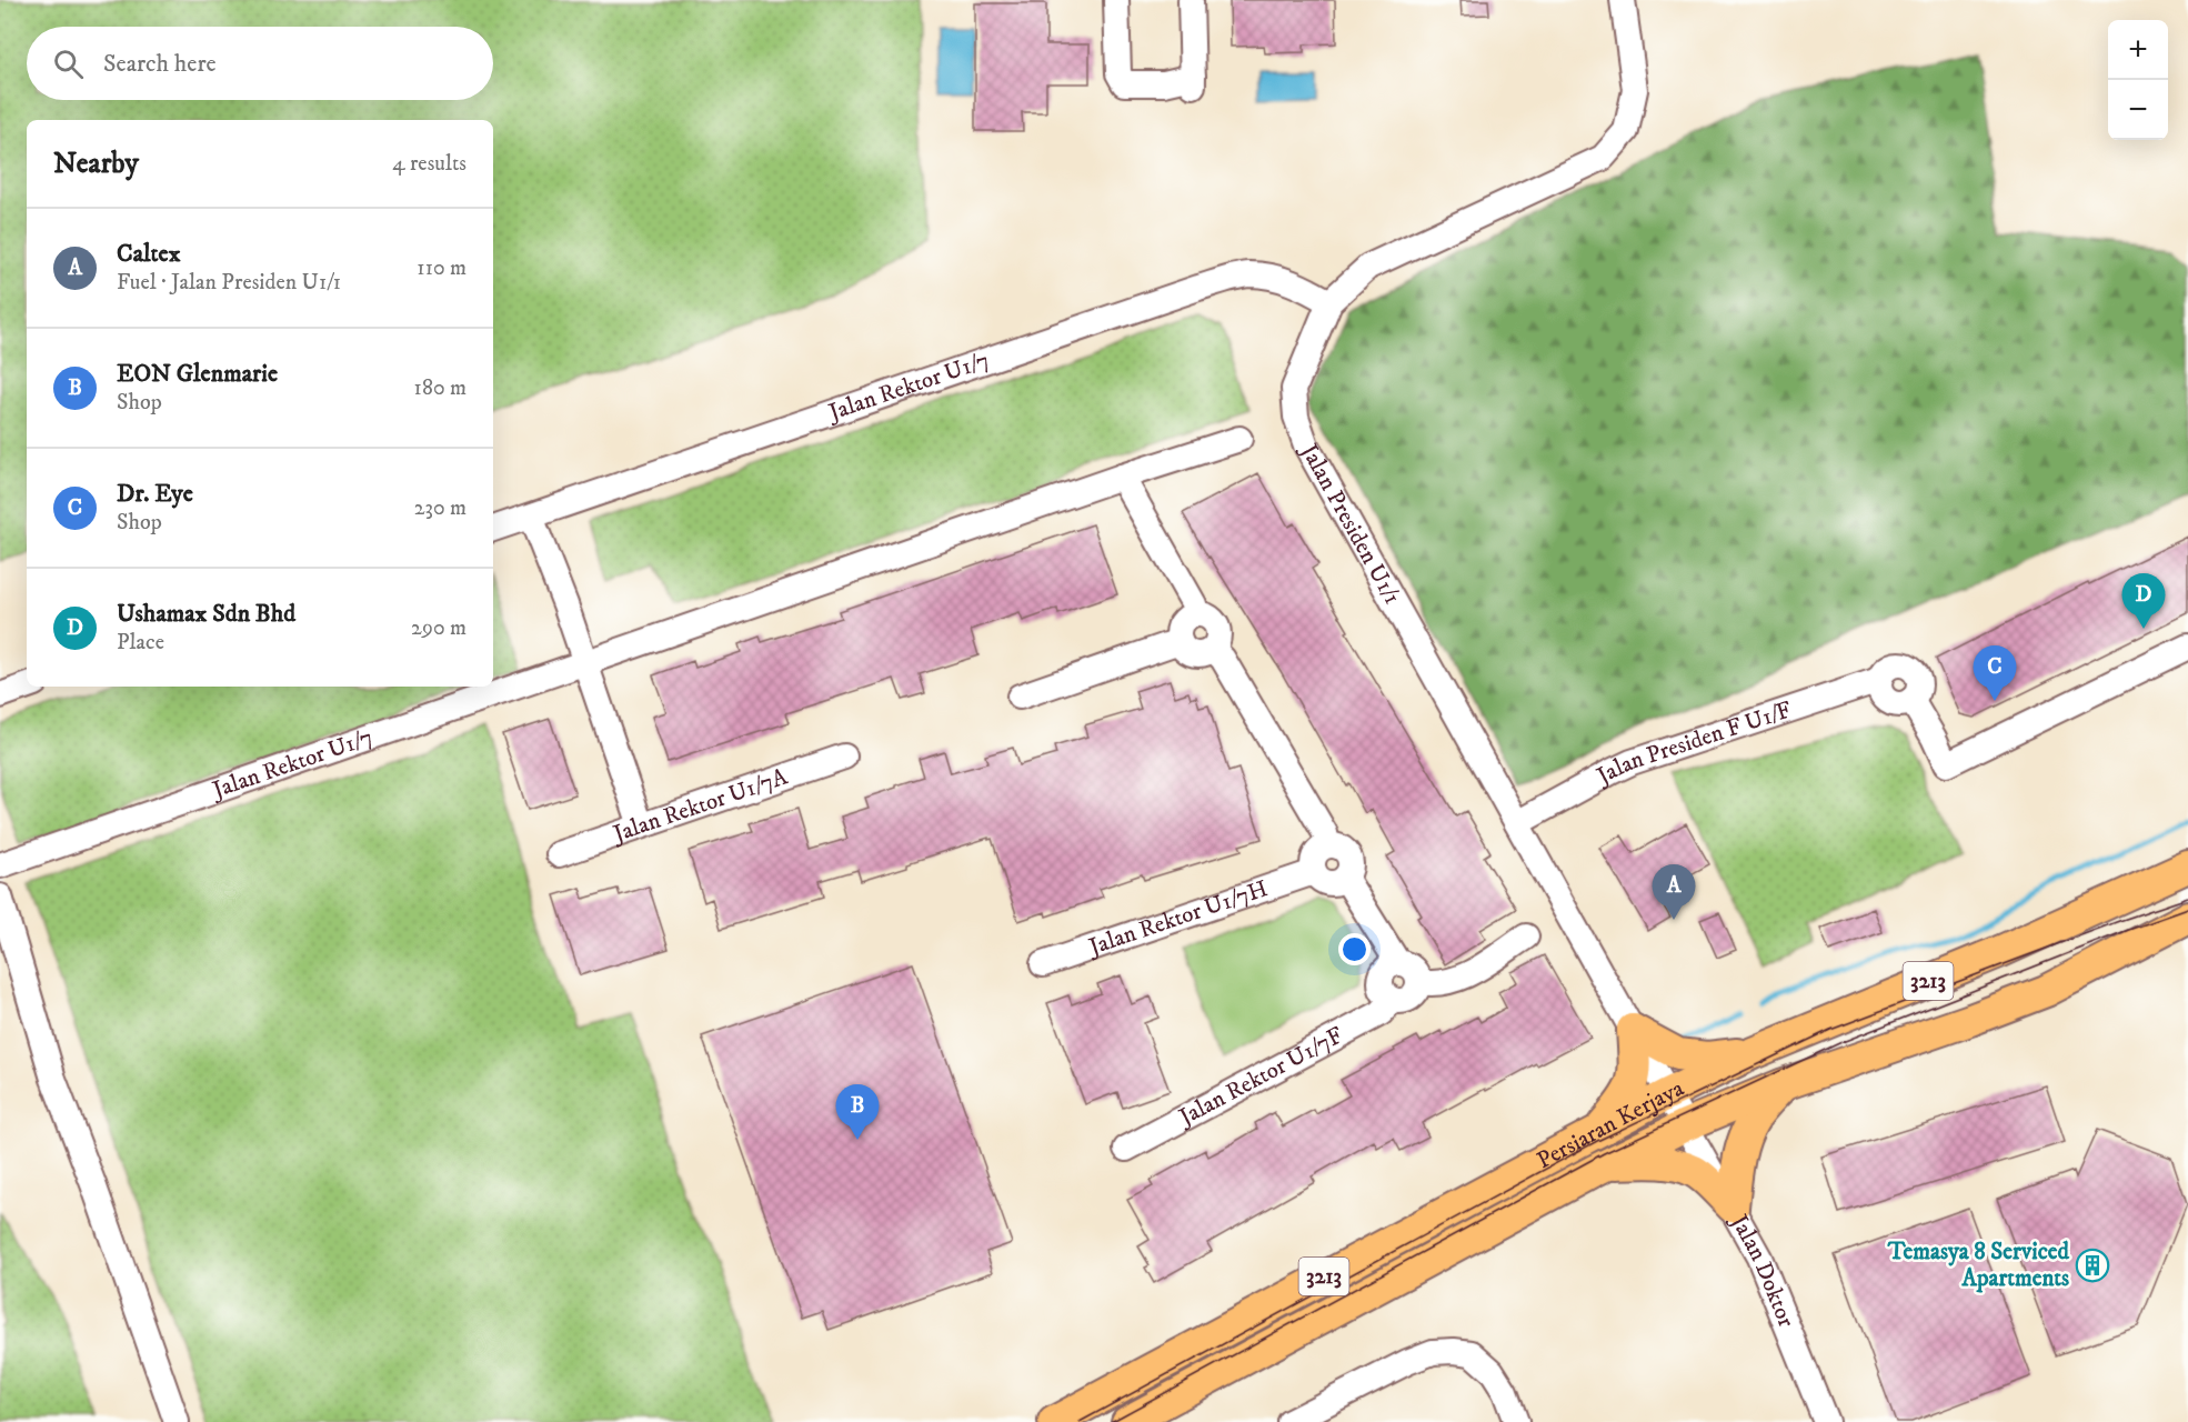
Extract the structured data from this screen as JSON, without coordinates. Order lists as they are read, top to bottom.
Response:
{
  "streets": {
    "main road": ["3213", "Persiaran Kerjaya"],
    "street": [
      "Jalan Rektor U1/7",
      "Jalan Presiden U1/1",
      "Jalan Presiden F U1/F",
      "Jalan Rektor U1/7A",
      "Jalan Rektor U1/7H",
      "Jalan Rektor U1/7F",
      "Jalan Doktor"
    ]
  },
  "crossings": [
    ["Jalan Rektor U1/7", "Jalan Presiden U1/1"],
    ["Jalan Presiden U1/1", "Jalan Presiden F U1/F"],
    ["Jalan Presiden U1/1", "Persiaran Kerjaya"],
    ["Jalan Presiden U1/1", "Jalan Doktor"],
    ["Persiaran Kerjaya", "Jalan Doktor"]
  ],
  "places": {
    "building": ["Temasya 8 Serviced Apartments"]
  },
  "page": {
    "map_buttons": ["+", "−"],
    "search": "Search here",
    "heading": ["Nearby", "4 results"],
    "list": [
      {
        "mark": "A",
        "name": "Caltex",
        "note": "Fuel · Jalan Presiden U1/1",
        "value": "110 m"
      },
      {
        "mark": "B",
        "name": "EON Glenmarie",
        "note": "Shop",
        "value": "180 m"
      },
      {
        "mark": "C",
        "name": "Dr. Eye",
        "note": "Shop",
        "value": "230 m"
      },
      {
        "mark": "D",
        "name": "Ushamax Sdn Bhd",
        "note": "Place",
        "value": "290 m"
      }
    ],
    "pins": [
      "D",
      "C",
      "A",
      "B"
    ]
  }
}
